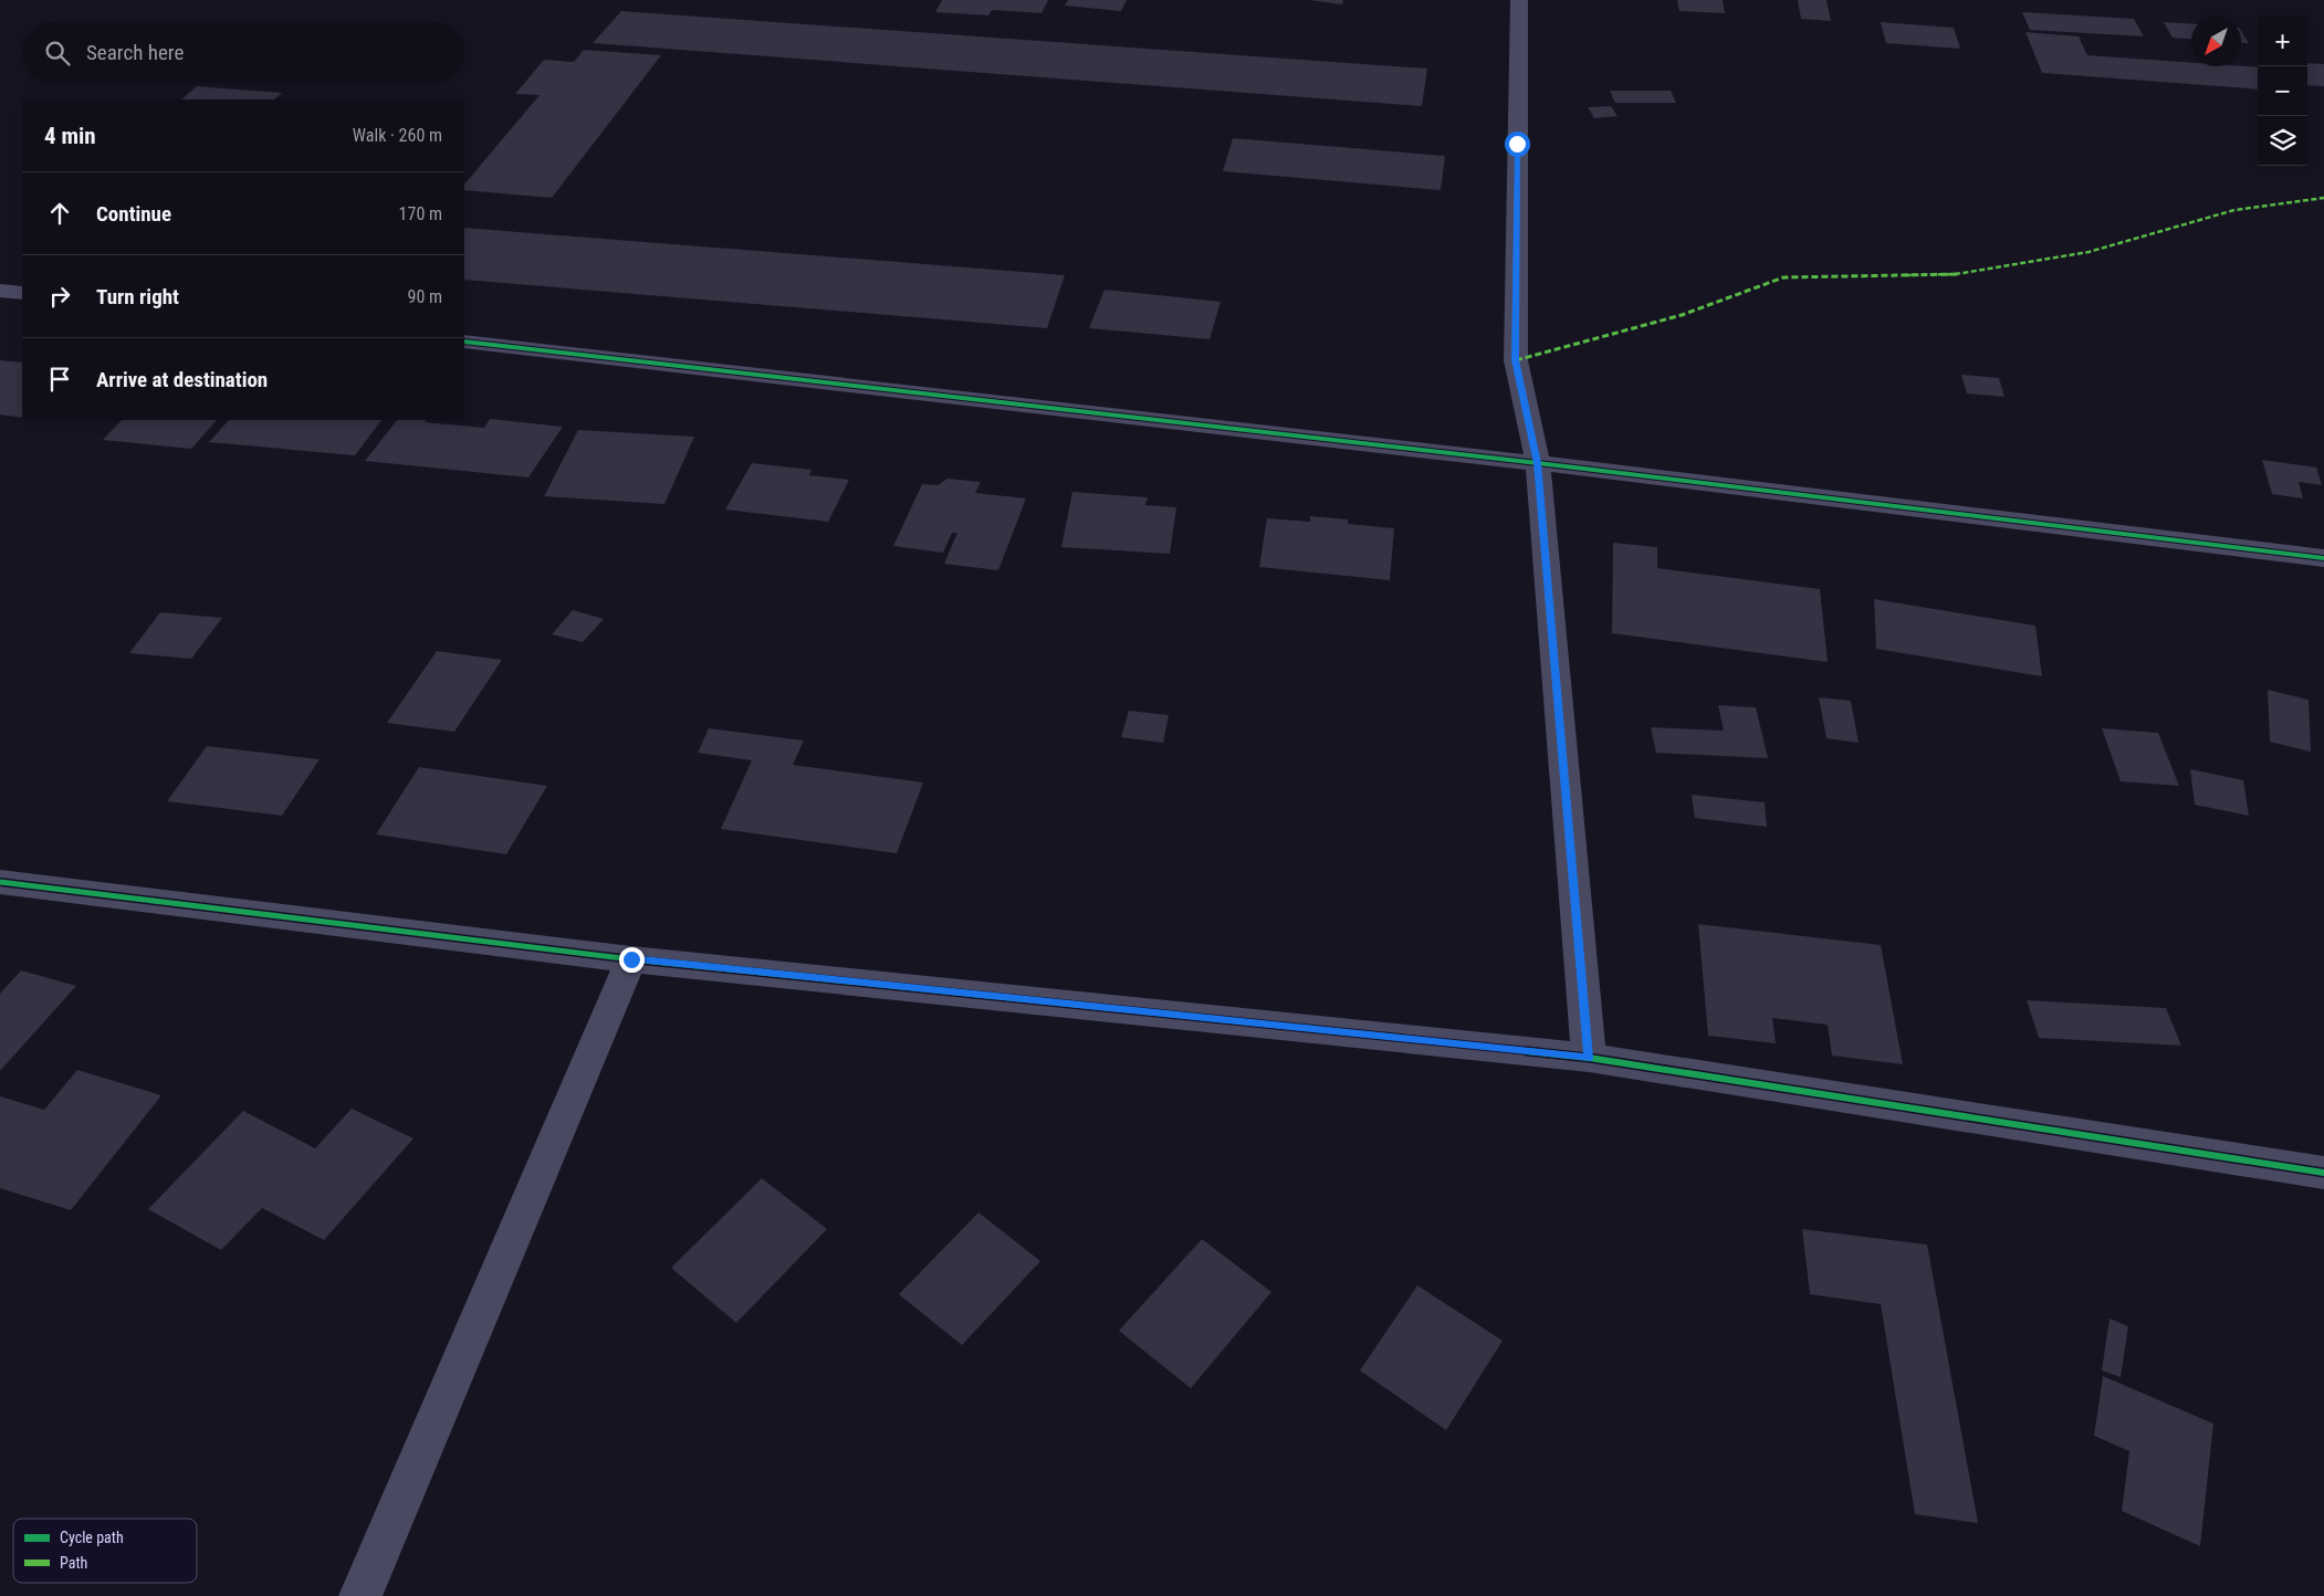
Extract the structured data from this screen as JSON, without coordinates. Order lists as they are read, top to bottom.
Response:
{
  "legend": ["Cycle path", "Path"],
  "north": "bottom left",
  "page": {
    "map_buttons": ["+", "−"],
    "search": "Search here",
    "heading": ["4 min", "Walk · 260 m"],
    "list": [
      ["Continue", "170 m"],
      ["Turn right", "90 m"],
      "Arrive at destination"
    ]
  }
}
